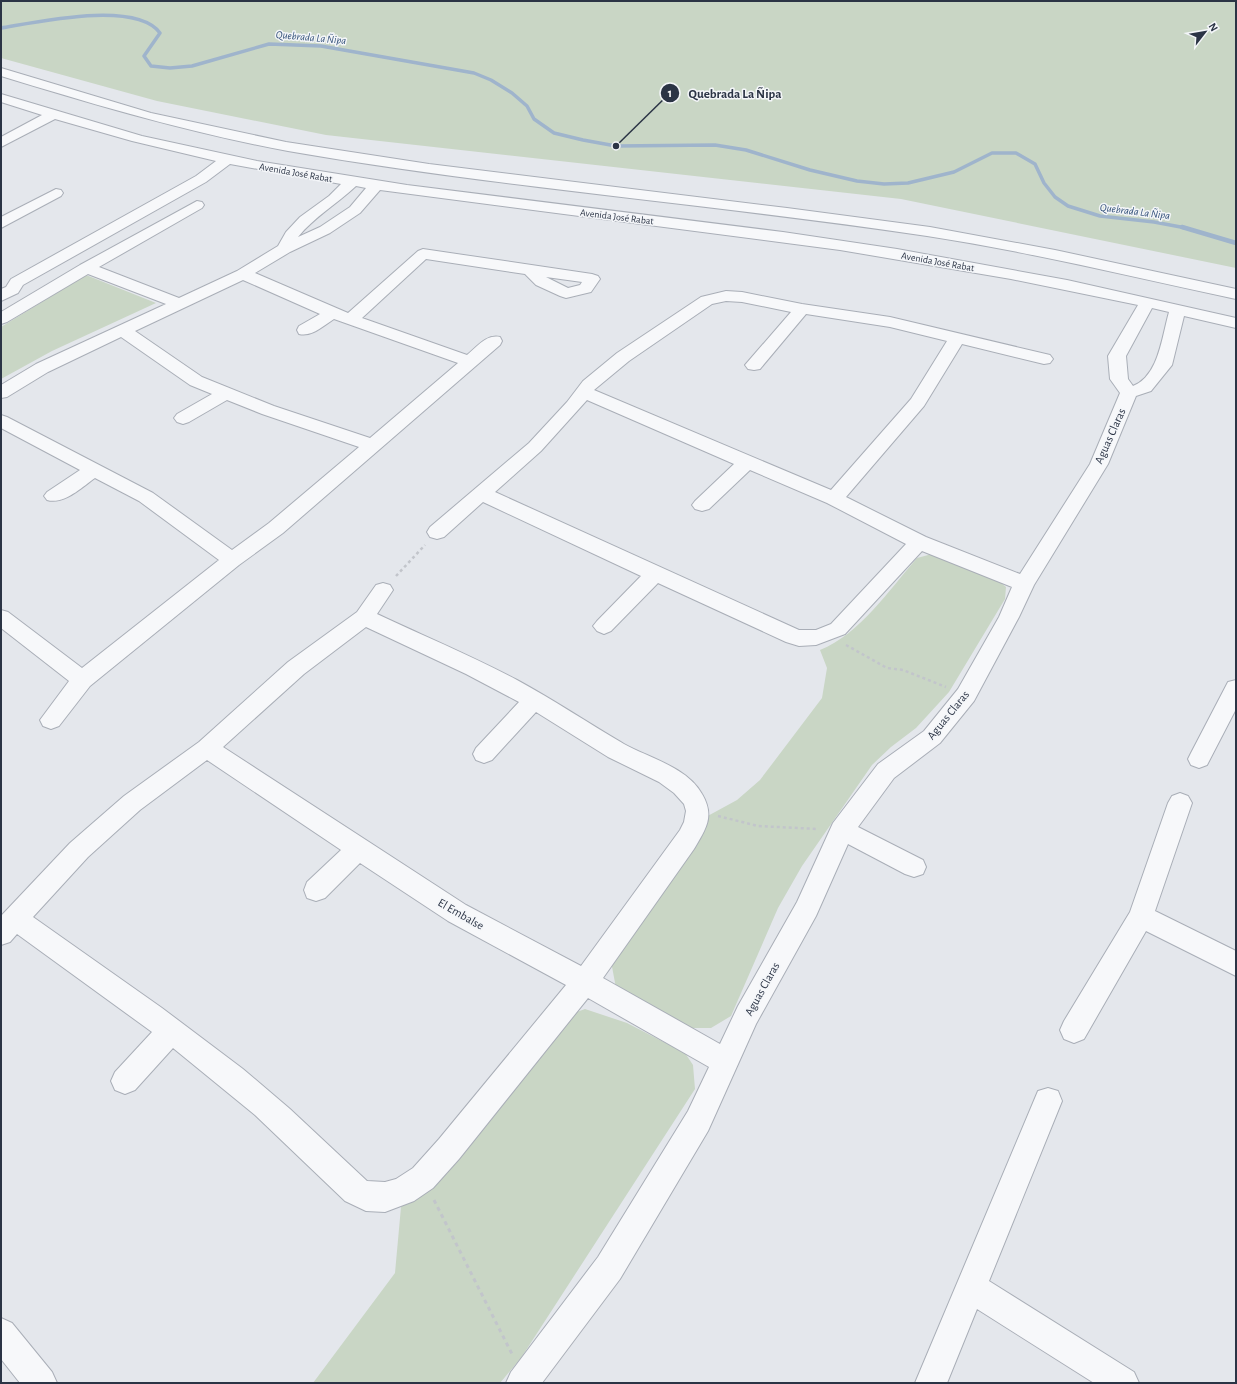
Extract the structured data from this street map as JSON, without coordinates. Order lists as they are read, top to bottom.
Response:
{
  "streets": {
    "street": ["Avenida José Rabat", "Aguas Claras", "El Embalse"]
  },
  "crossings": [
    ["Avenida José Rabat", "Aguas Claras"],
    ["Aguas Claras", "El Embalse"]
  ],
  "water": ["Quebrada La Ñipa"],
  "places": ["Quebrada La Ñipa"],
  "north": "top right"
}
